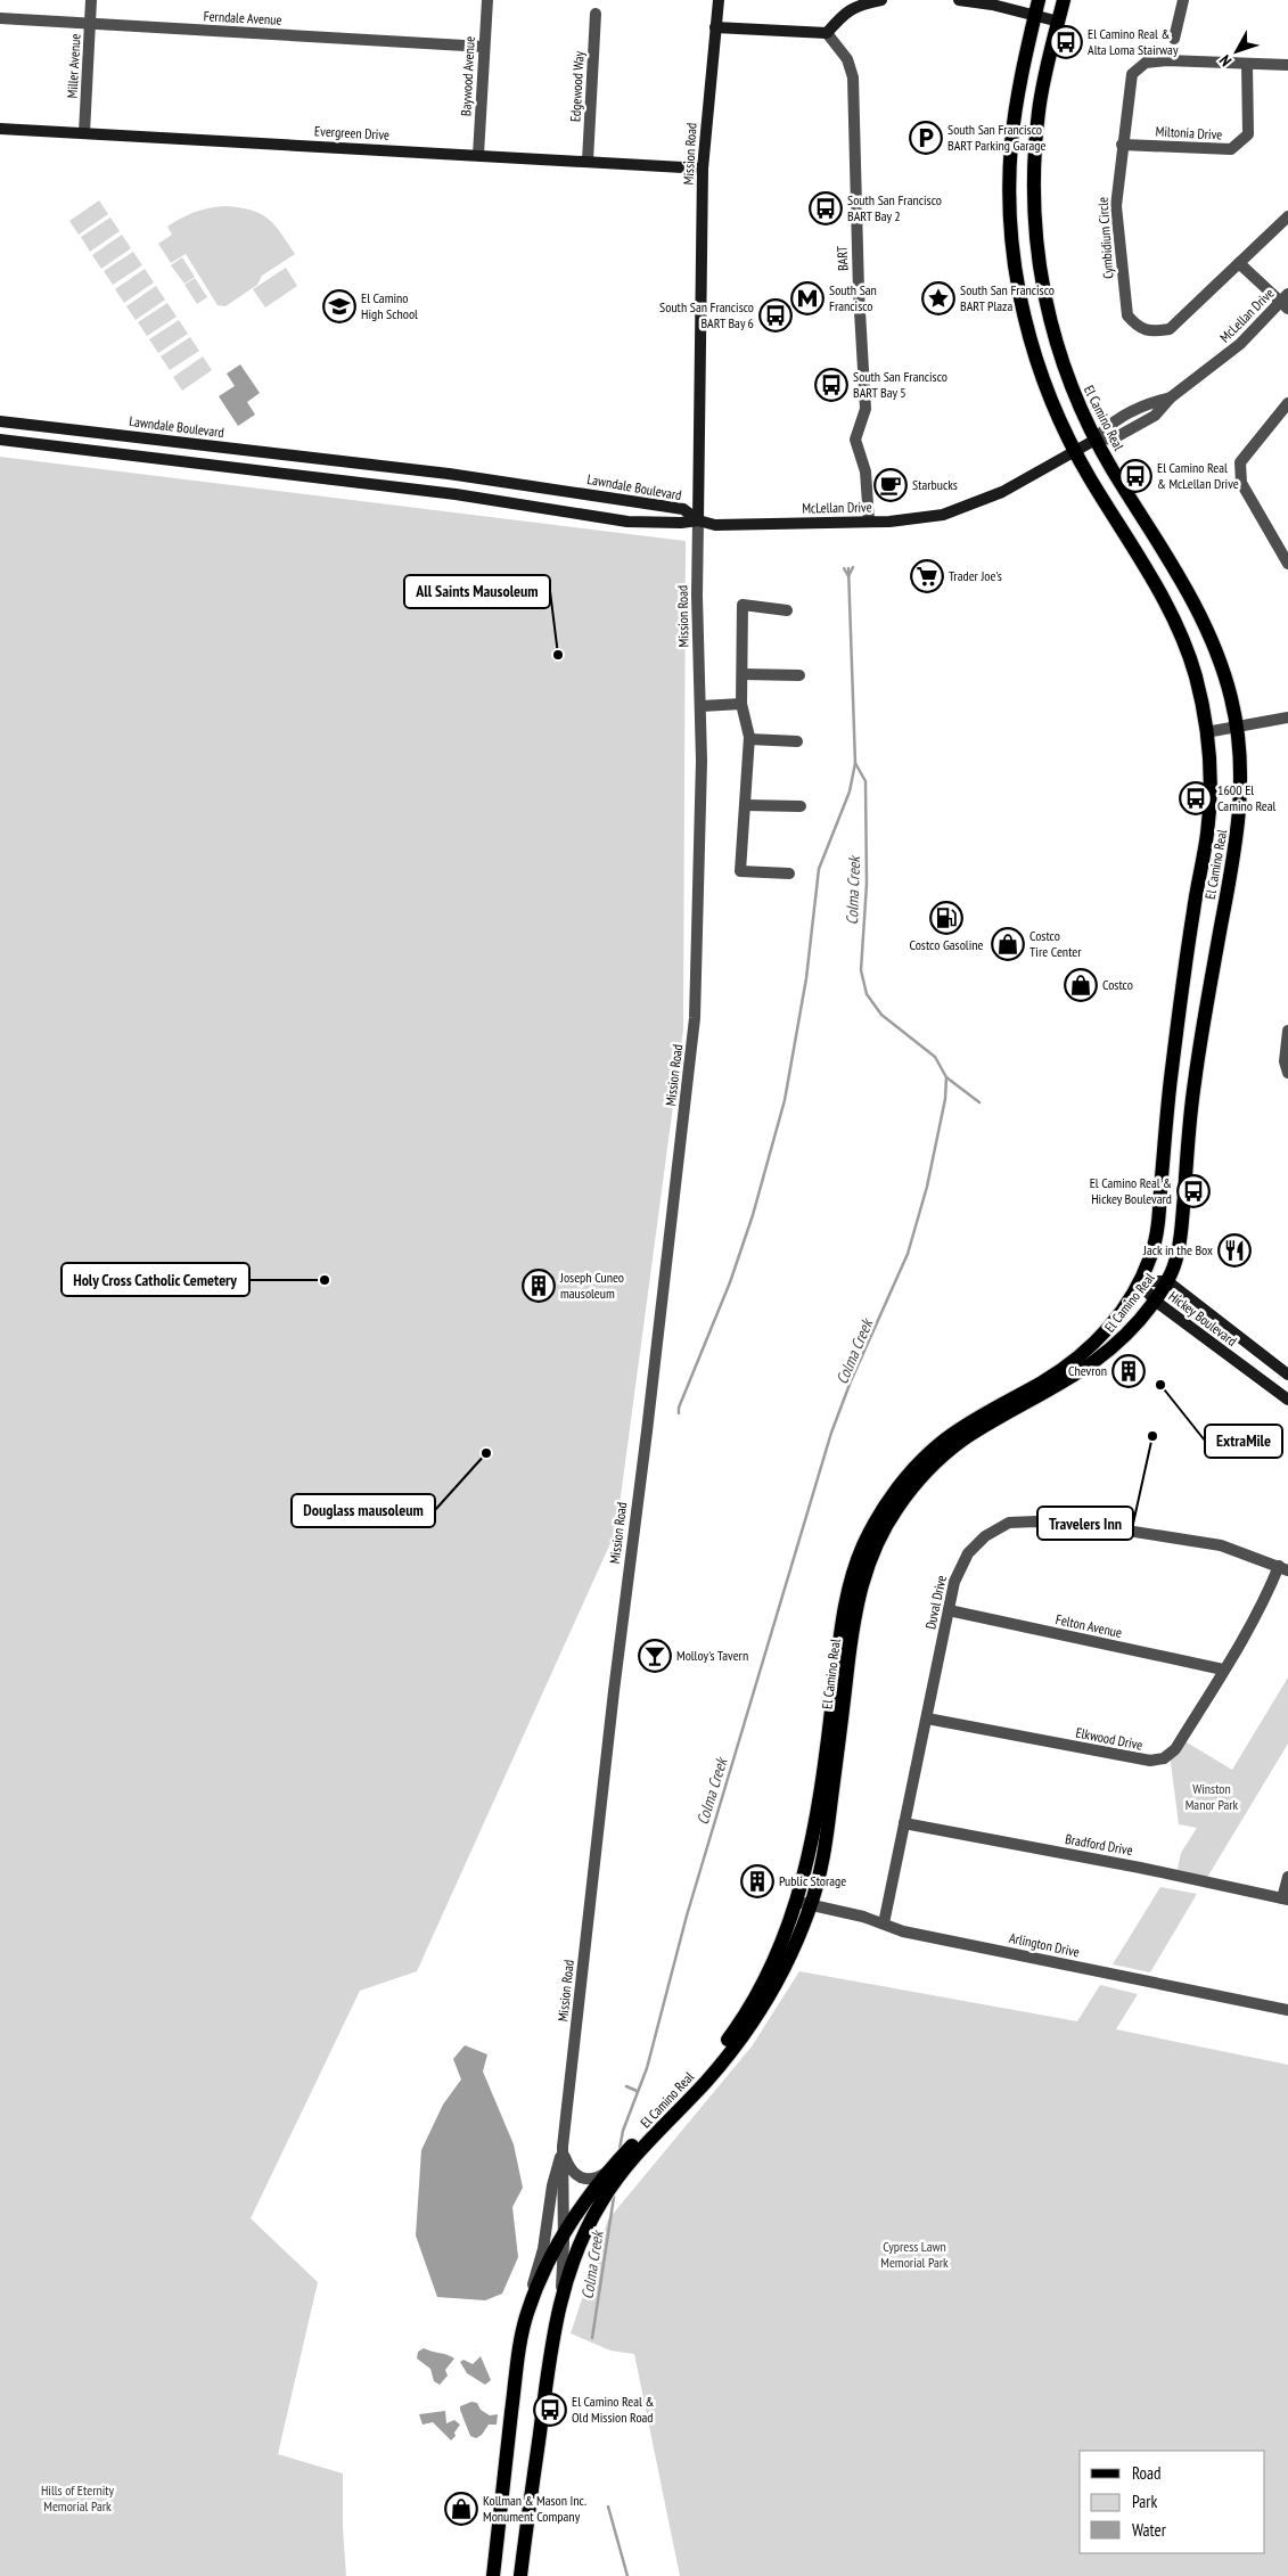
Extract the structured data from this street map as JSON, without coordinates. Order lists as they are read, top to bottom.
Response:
{
  "streets": {
    "main road": ["El Camino Real"],
    "street": [
      "Ferndale Avenue",
      "Miller Avenue",
      "Baywood Avenue",
      "Edgewood Way",
      "Evergreen Drive",
      "Miltonia Drive",
      "Mission Road",
      "Cymbidium Circle",
      "BART",
      "McLellan Drive",
      "Lawndale Boulevard",
      "Hickey Boulevard",
      "Duval Drive",
      "Felton Avenue",
      "Elkwood Drive",
      "Bradford Drive",
      "Arlington Drive"
    ]
  },
  "crossings": [
    ["Ferndale Avenue", "Miller Avenue"],
    ["Ferndale Avenue", "Baywood Avenue"],
    ["Miller Avenue", "Evergreen Drive"],
    ["Baywood Avenue", "Evergreen Drive"],
    ["Edgewood Way", "Evergreen Drive"],
    ["Evergreen Drive", "Mission Road"],
    ["Miltonia Drive", "Cymbidium Circle"],
    ["Mission Road", "McLellan Drive"],
    ["Mission Road", "El Camino Real"],
    ["Mission Road", "Lawndale Boulevard"],
    ["BART", "McLellan Drive"],
    ["McLellan Drive", "El Camino Real"],
    ["McLellan Drive", "Lawndale Boulevard"],
    ["El Camino Real", "Hickey Boulevard"],
    ["El Camino Real", "Arlington Drive"],
    ["Duval Drive", "Felton Avenue"],
    ["Duval Drive", "Elkwood Drive"],
    ["Duval Drive", "Bradford Drive"],
    ["Duval Drive", "Arlington Drive"],
    ["Felton Avenue", "Elkwood Drive"]
  ],
  "water": ["Colma Creek"],
  "parks": ["Winston Manor Park", "Cypress Lawn Memorial Park", "Hills of Eternity Memorial Park"],
  "places": {
    "bus stop": [
      "El Camino Real & Alta Loma Stairway",
      "South San Francisco BART Bay 2",
      "South San Francisco BART Bay 6",
      "South San Francisco BART Bay 5",
      "El Camino Real & McLellan Drive",
      "1600 El Camino Real",
      "El Camino Real & Hickey Boulevard",
      "El Camino Real & Old Mission Road"
    ],
    "parking": ["South San Francisco BART Parking Garage"],
    "metro station": ["South San Francisco"],
    "place": ["South San Francisco BART Plaza"],
    "school or university": ["El Camino High School"],
    "cafe": ["Starbucks"],
    "supermarket": ["Trader Joe's"],
    "other": [
      "All Saints Mausoleum",
      "Holy Cross Catholic Cemetery",
      "ExtraMile",
      "Travelers Inn",
      "Douglass mausoleum"
    ],
    "fuel station": ["Costco Gasoline"],
    "shop": ["Costco Tire Center", "Costco", "Kollman & Mason Inc. Monument Company"],
    "restaurant": ["Jack in the Box"],
    "building": ["Joseph Cuneo mausoleum", "Chevron", "Public Storage"],
    "bar": ["Molloy's Tavern"]
  },
  "legend": ["Road", "Park", "Water"],
  "north": "bottom left"
}
